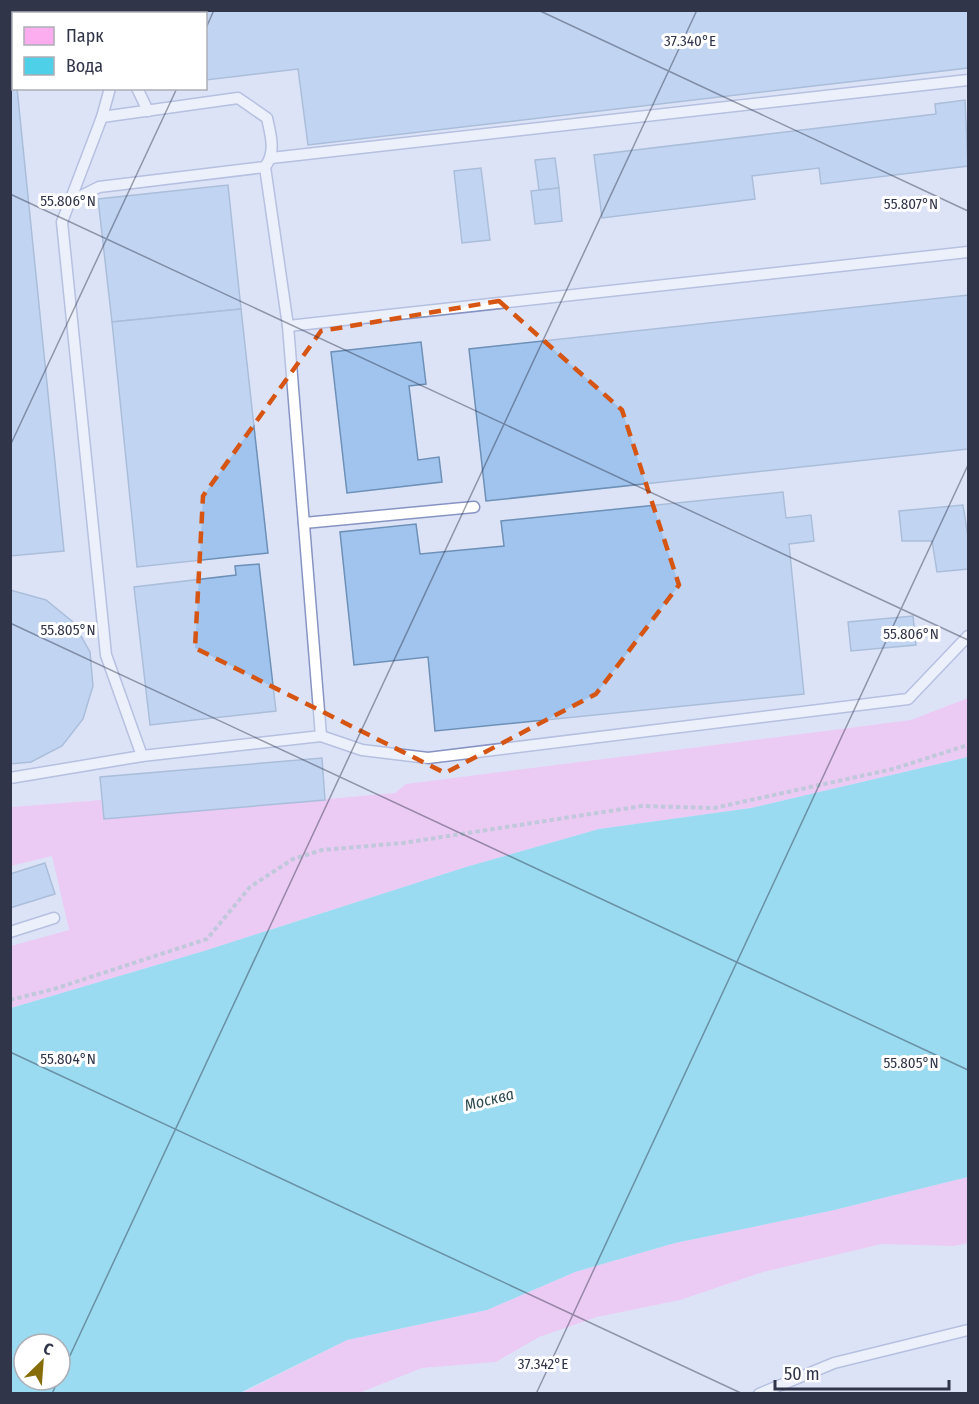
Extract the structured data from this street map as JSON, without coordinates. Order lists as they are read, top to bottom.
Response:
{
  "water": ["Москва"],
  "legend": ["Парк", "Вода"],
  "scale_bar": "50 m",
  "north": "top right",
  "coordinates": [
    "37.340°E",
    "55.806°N",
    "55.807°N",
    "55.805°N",
    "55.804°N",
    "37.342°E"
  ]
}
